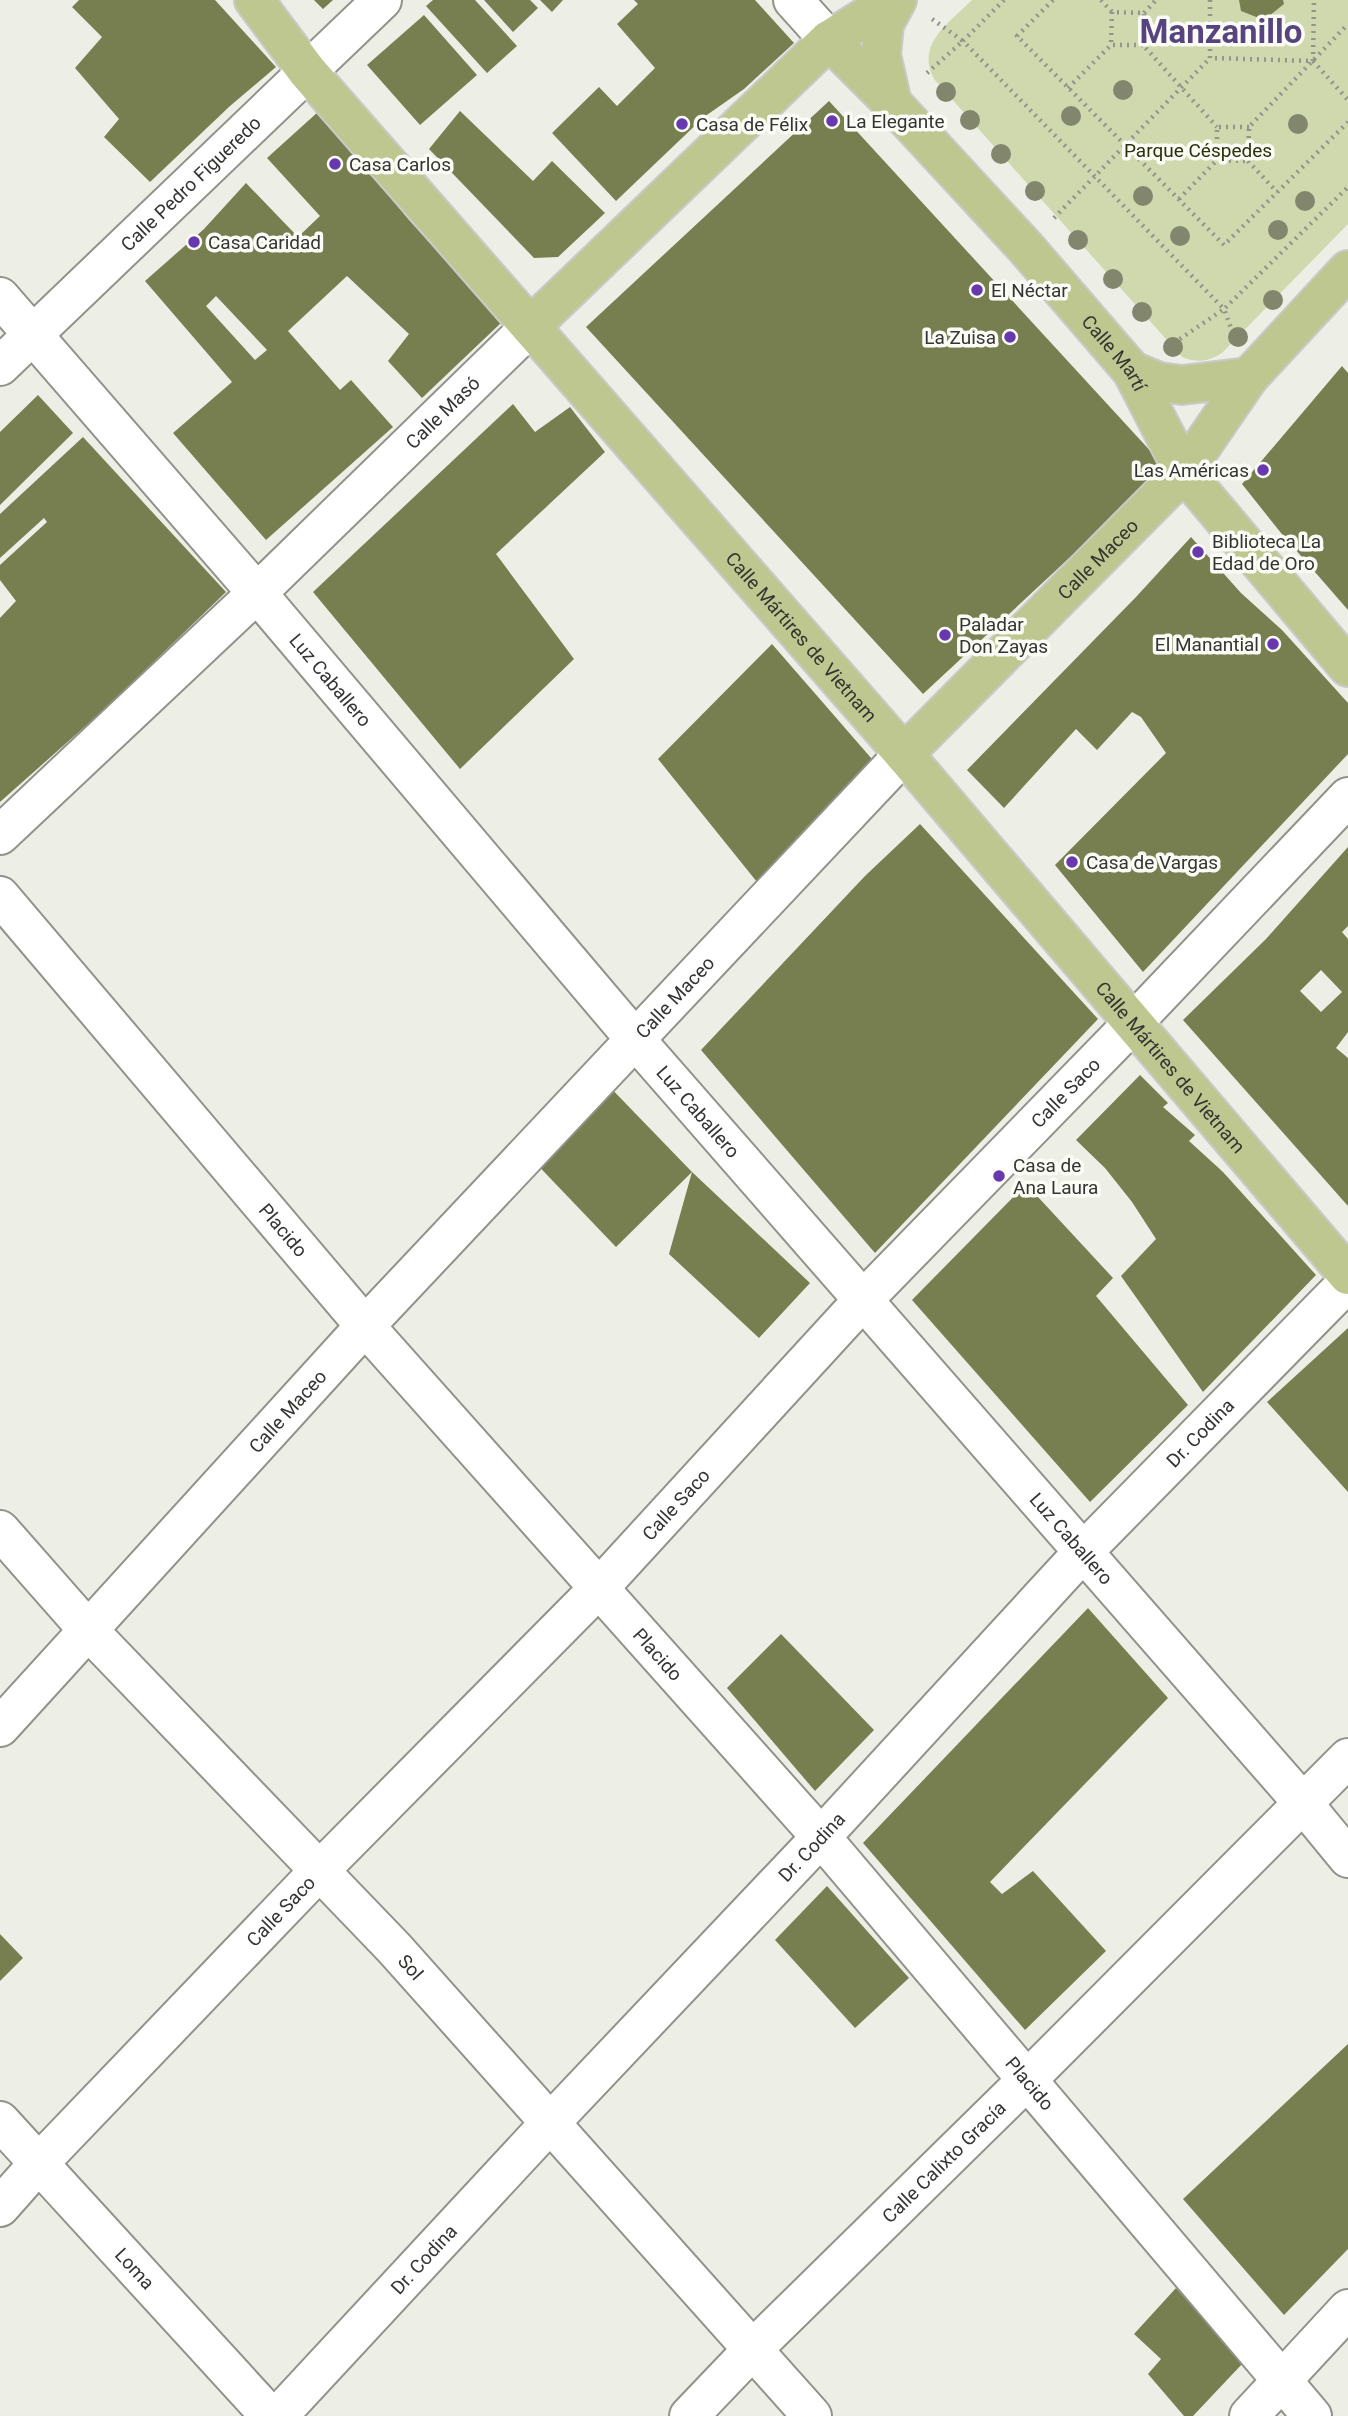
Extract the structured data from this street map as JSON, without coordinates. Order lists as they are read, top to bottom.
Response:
{
  "streets": {
    "main road": [
      "Calle Martí",
      "Calle Masó",
      "Calle Maceo",
      "Calle Mártires de Vietnam"
    ],
    "street": [
      "Calle Pedro Figueredo",
      "Luz Caballero",
      "Calle Saco",
      "Placido",
      "Dr. Codina",
      "Sol",
      "Calle Calixto Gracía",
      "Loma"
    ]
  },
  "crossings": [
    ["Calle Pedro Figueredo", "Calle Mártires de Vietnam"],
    ["Calle Pedro Figueredo", "Luz Caballero"],
    ["Calle Martí", "Calle Masó"],
    ["Calle Martí", "Calle Maceo"],
    ["Calle Masó", "Calle Mártires de Vietnam"],
    ["Calle Masó", "Luz Caballero"],
    ["Calle Maceo", "Calle Mártires de Vietnam"],
    ["Calle Maceo", "Luz Caballero"],
    ["Calle Maceo", "Placido"],
    ["Calle Maceo", "Sol"],
    ["Calle Mártires de Vietnam", "Calle Saco"],
    ["Luz Caballero", "Calle Saco"],
    ["Luz Caballero", "Dr. Codina"],
    ["Luz Caballero", "Calle Calixto Gracía"],
    ["Calle Saco", "Placido"],
    ["Calle Saco", "Sol"],
    ["Calle Saco", "Loma"],
    ["Placido", "Dr. Codina"],
    ["Placido", "Calle Calixto Gracía"],
    ["Dr. Codina", "Sol"],
    ["Sol", "Calle Calixto Gracía"]
  ],
  "districts": ["Manzanillo"],
  "parks": ["Parque Céspedes"],
  "places": [
    "La Elegante",
    "Casa de Félix",
    "Casa Carlos",
    "Casa Caridad",
    "El Néctar",
    "La Zuisa",
    "Las Américas",
    "Biblioteca La Edad de Oro",
    "Paladar Don Zayas",
    "El Manantial",
    "Casa de Vargas",
    "Casa de Ana Laura"
  ]
}
